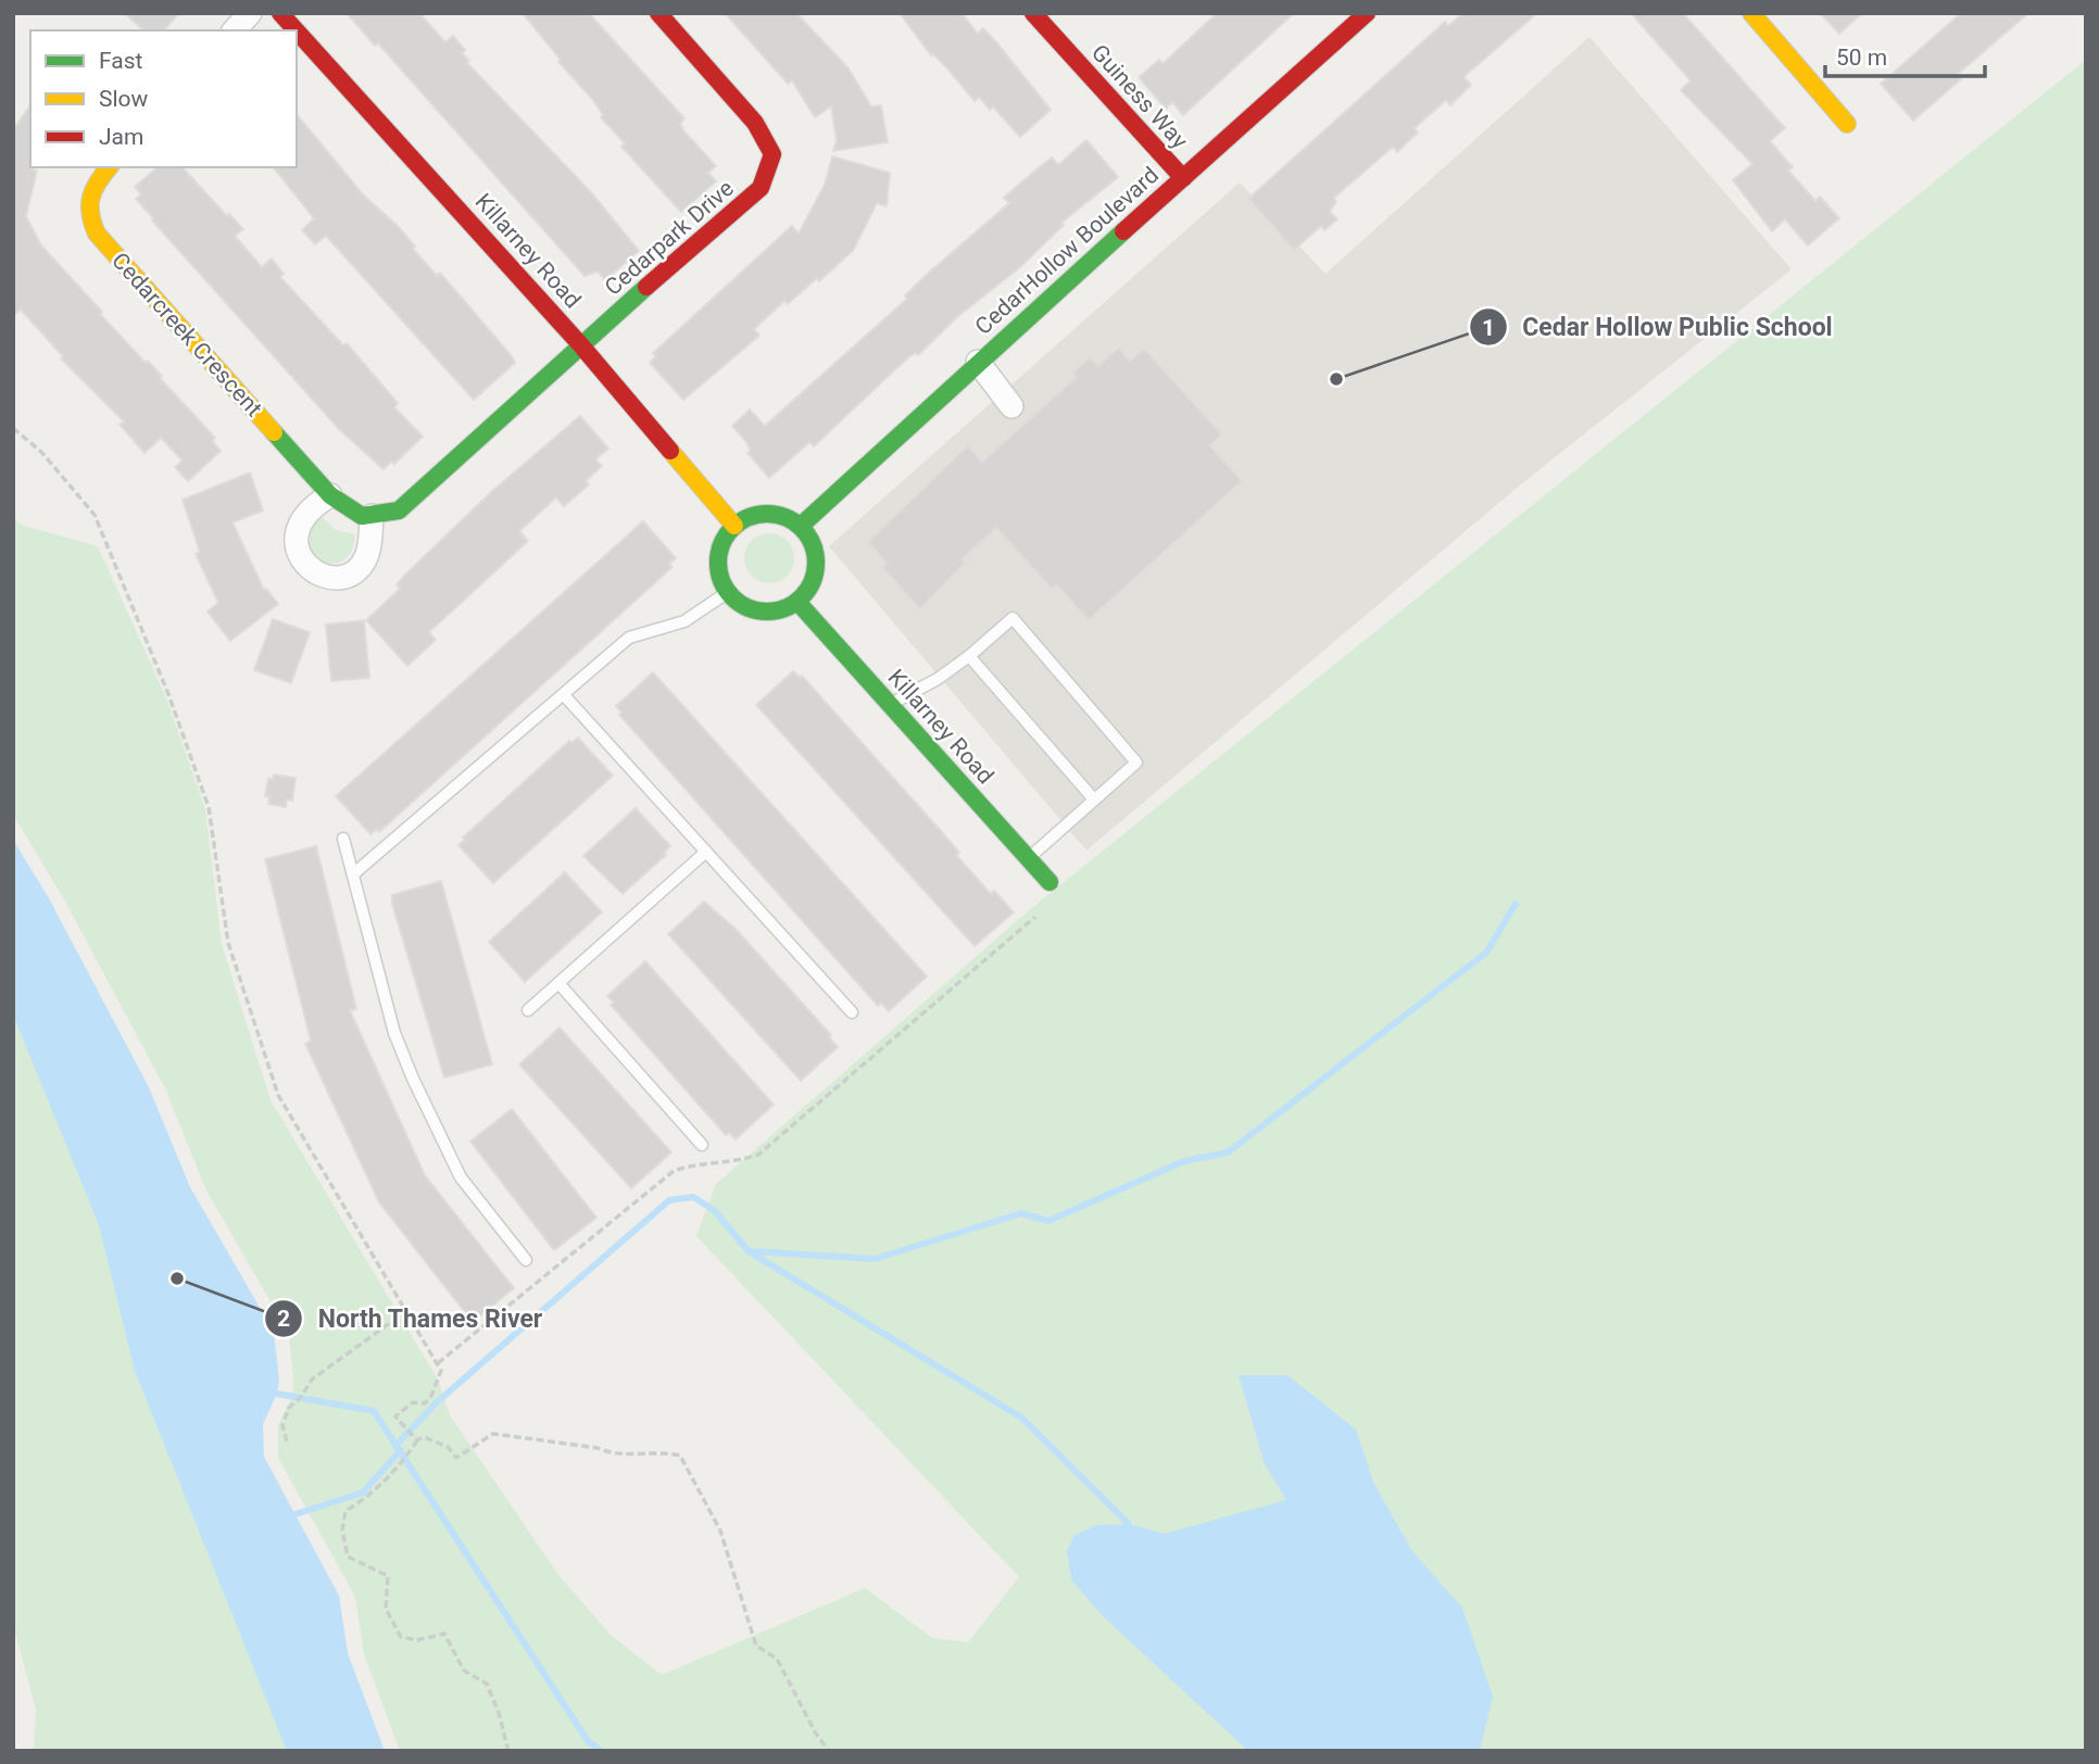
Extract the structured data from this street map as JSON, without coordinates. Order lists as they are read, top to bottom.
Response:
{
  "streets": {
    "street": [
      "Guiness Way",
      "Cedarpark Drive",
      "Killarney Road",
      "CedarHollow Boulevard",
      "Cedarcreek Crescent"
    ]
  },
  "crossings": [
    ["Guiness Way", "CedarHollow Boulevard"],
    ["Cedarpark Drive", "Killarney Road"],
    ["Killarney Road", "CedarHollow Boulevard"]
  ],
  "places": ["Cedar Hollow Public School", "North Thames River"],
  "legend": ["Fast", "Slow", "Jam"],
  "scale_bar": "50 m"
}
